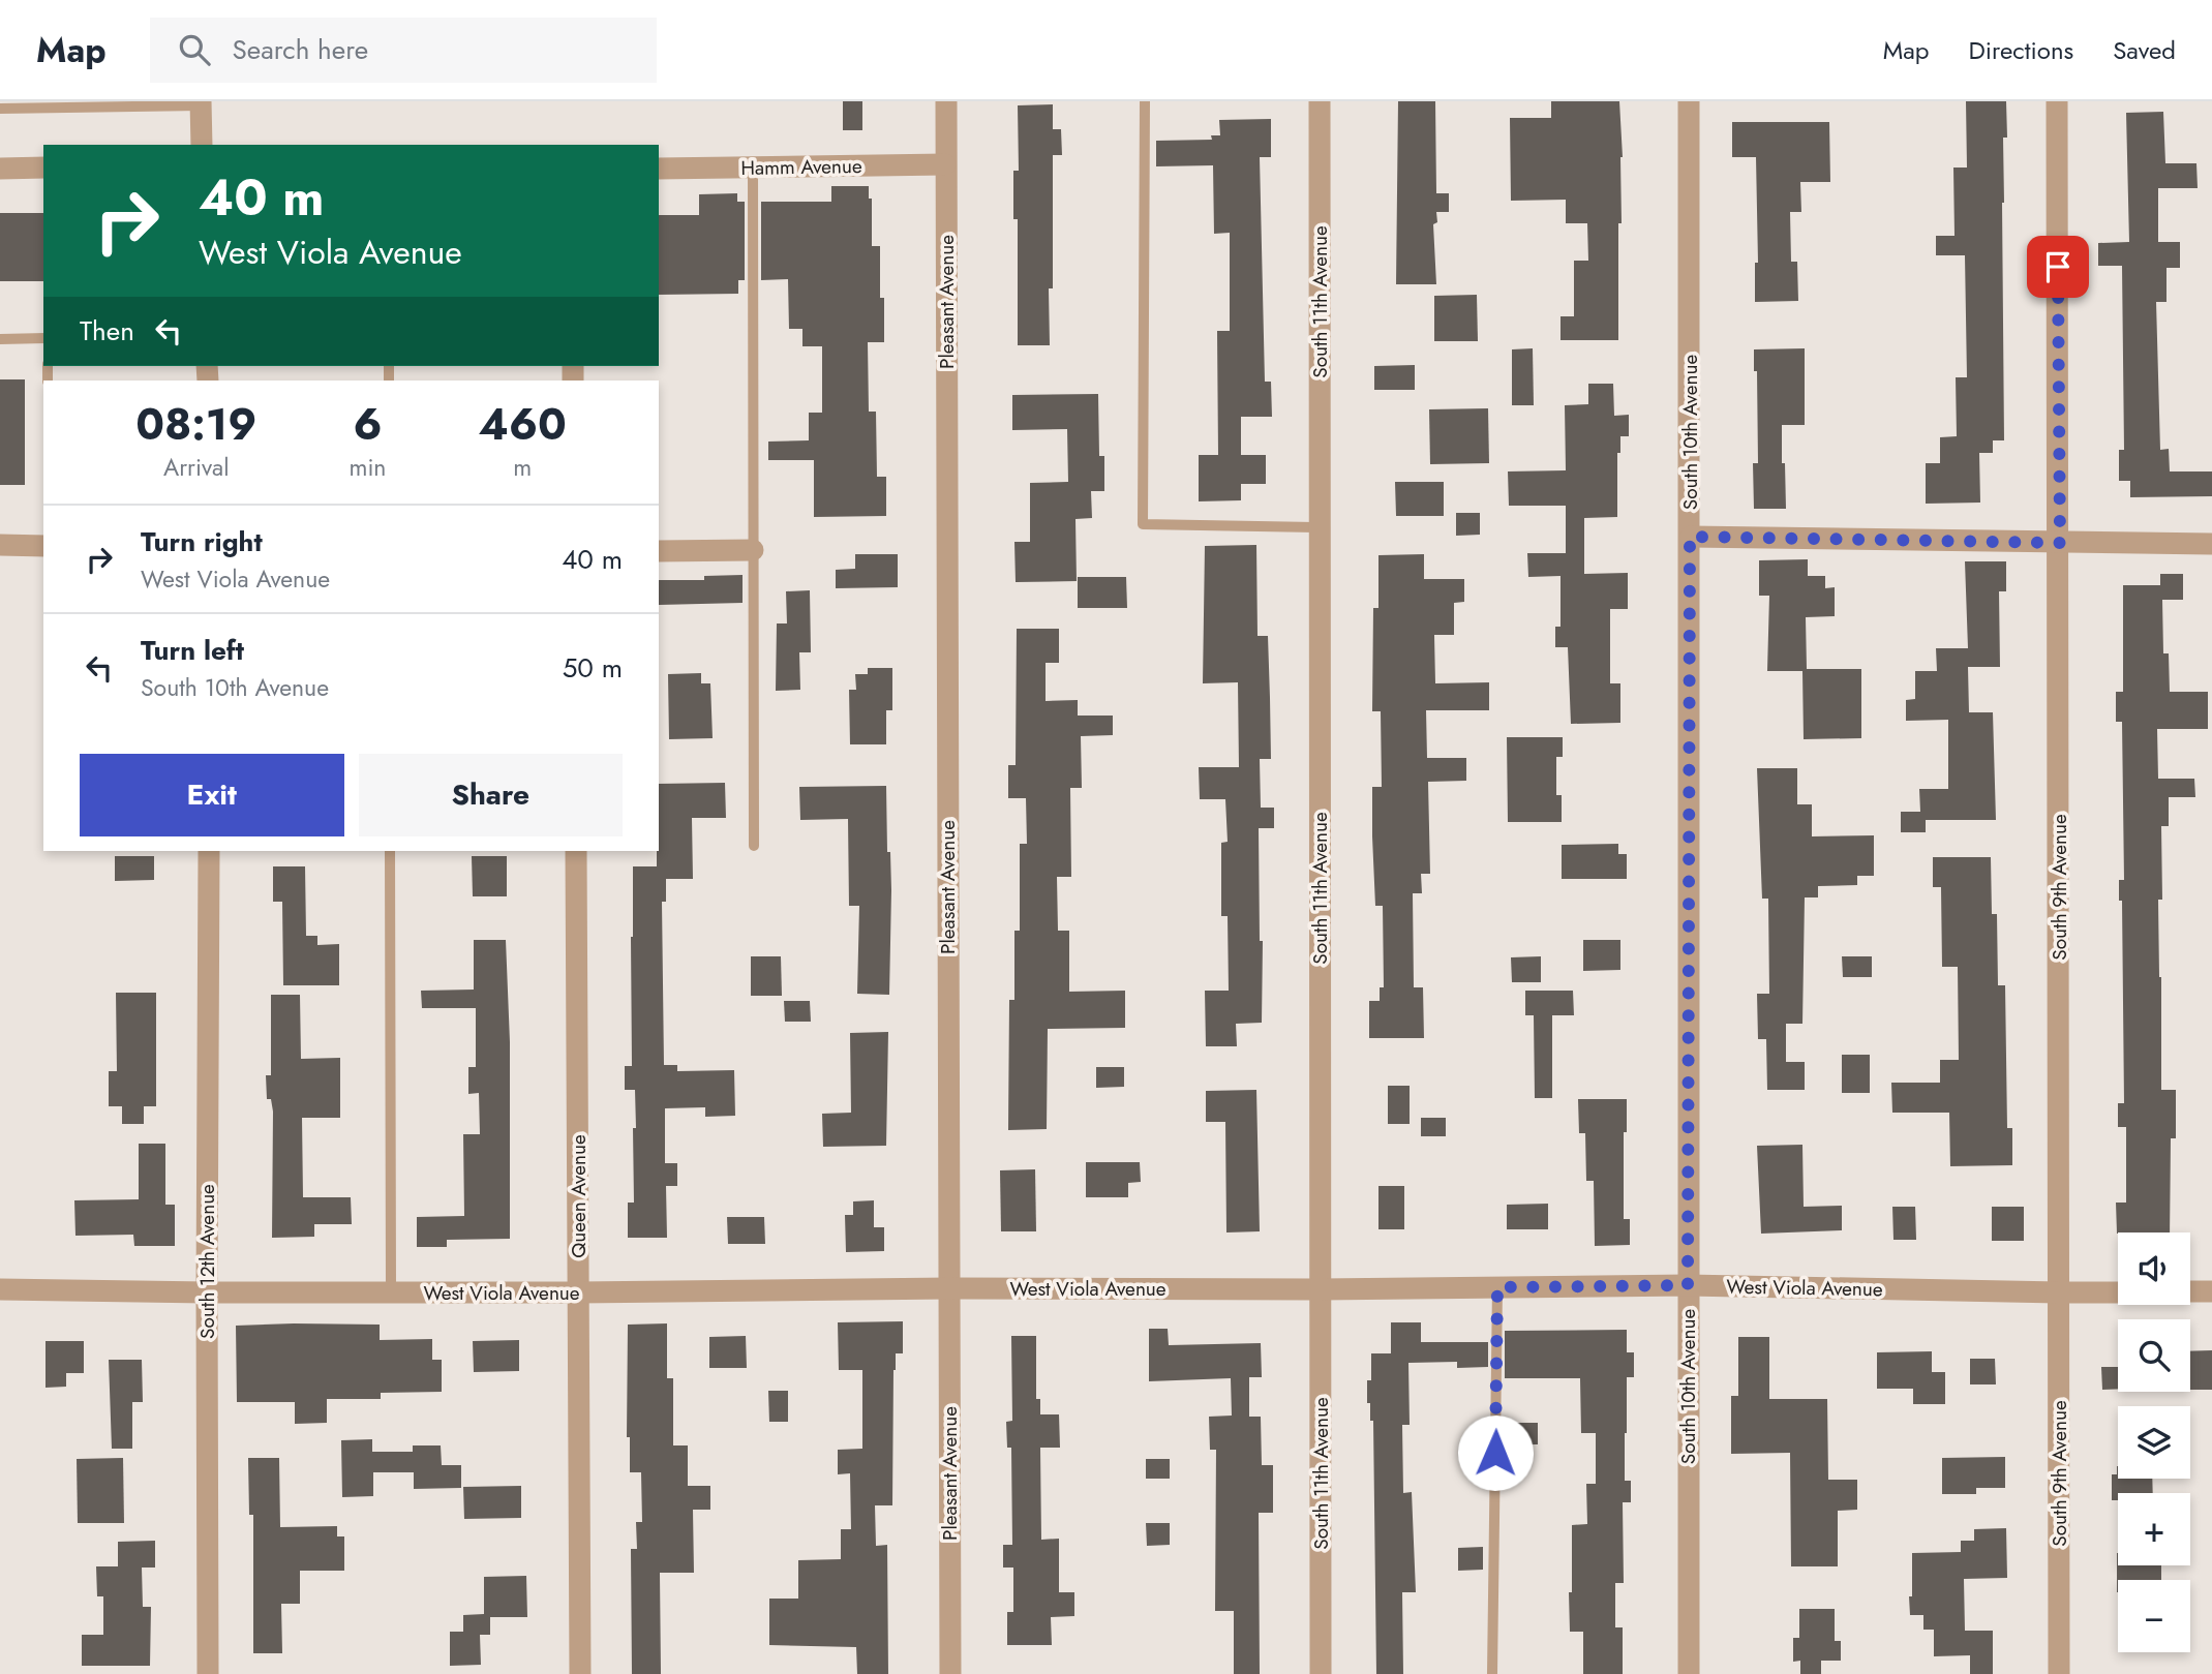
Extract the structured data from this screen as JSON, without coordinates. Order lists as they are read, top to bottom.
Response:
{
  "streets": {
    "street": [
      "Hamm Avenue",
      "Pleasant Avenue",
      "South 11th Avenue",
      "South 10th Avenue",
      "South 9th Avenue",
      "Queen Avenue",
      "South 12th Avenue",
      "West Viola Avenue"
    ]
  },
  "crossings": [
    ["Hamm Avenue", "Pleasant Avenue"],
    ["Pleasant Avenue", "West Viola Avenue"],
    ["South 11th Avenue", "West Viola Avenue"],
    ["South 10th Avenue", "West Viola Avenue"],
    ["South 9th Avenue", "West Viola Avenue"],
    ["Queen Avenue", "West Viola Avenue"],
    ["South 12th Avenue", "West Viola Avenue"]
  ],
  "page": {
    "header": "Map",
    "search": "Search here",
    "nav": ["Map", "Directions", "Saved"],
    "turn": ["40 m", "West Viola Avenue"],
    "then": "Then",
    "eta": [
      "08:19",
      "Arrival",
      "6",
      "min",
      "460",
      "m"
    ],
    "list": [
      {
        "name": "Turn right",
        "note": "West Viola Avenue",
        "value": "40 m"
      },
      {
        "name": "Turn left",
        "note": "South 10th Avenue",
        "value": "50 m"
      }
    ],
    "buttons": ["Exit", "Share"],
    "map_buttons": ["+", "−"]
  }
}
